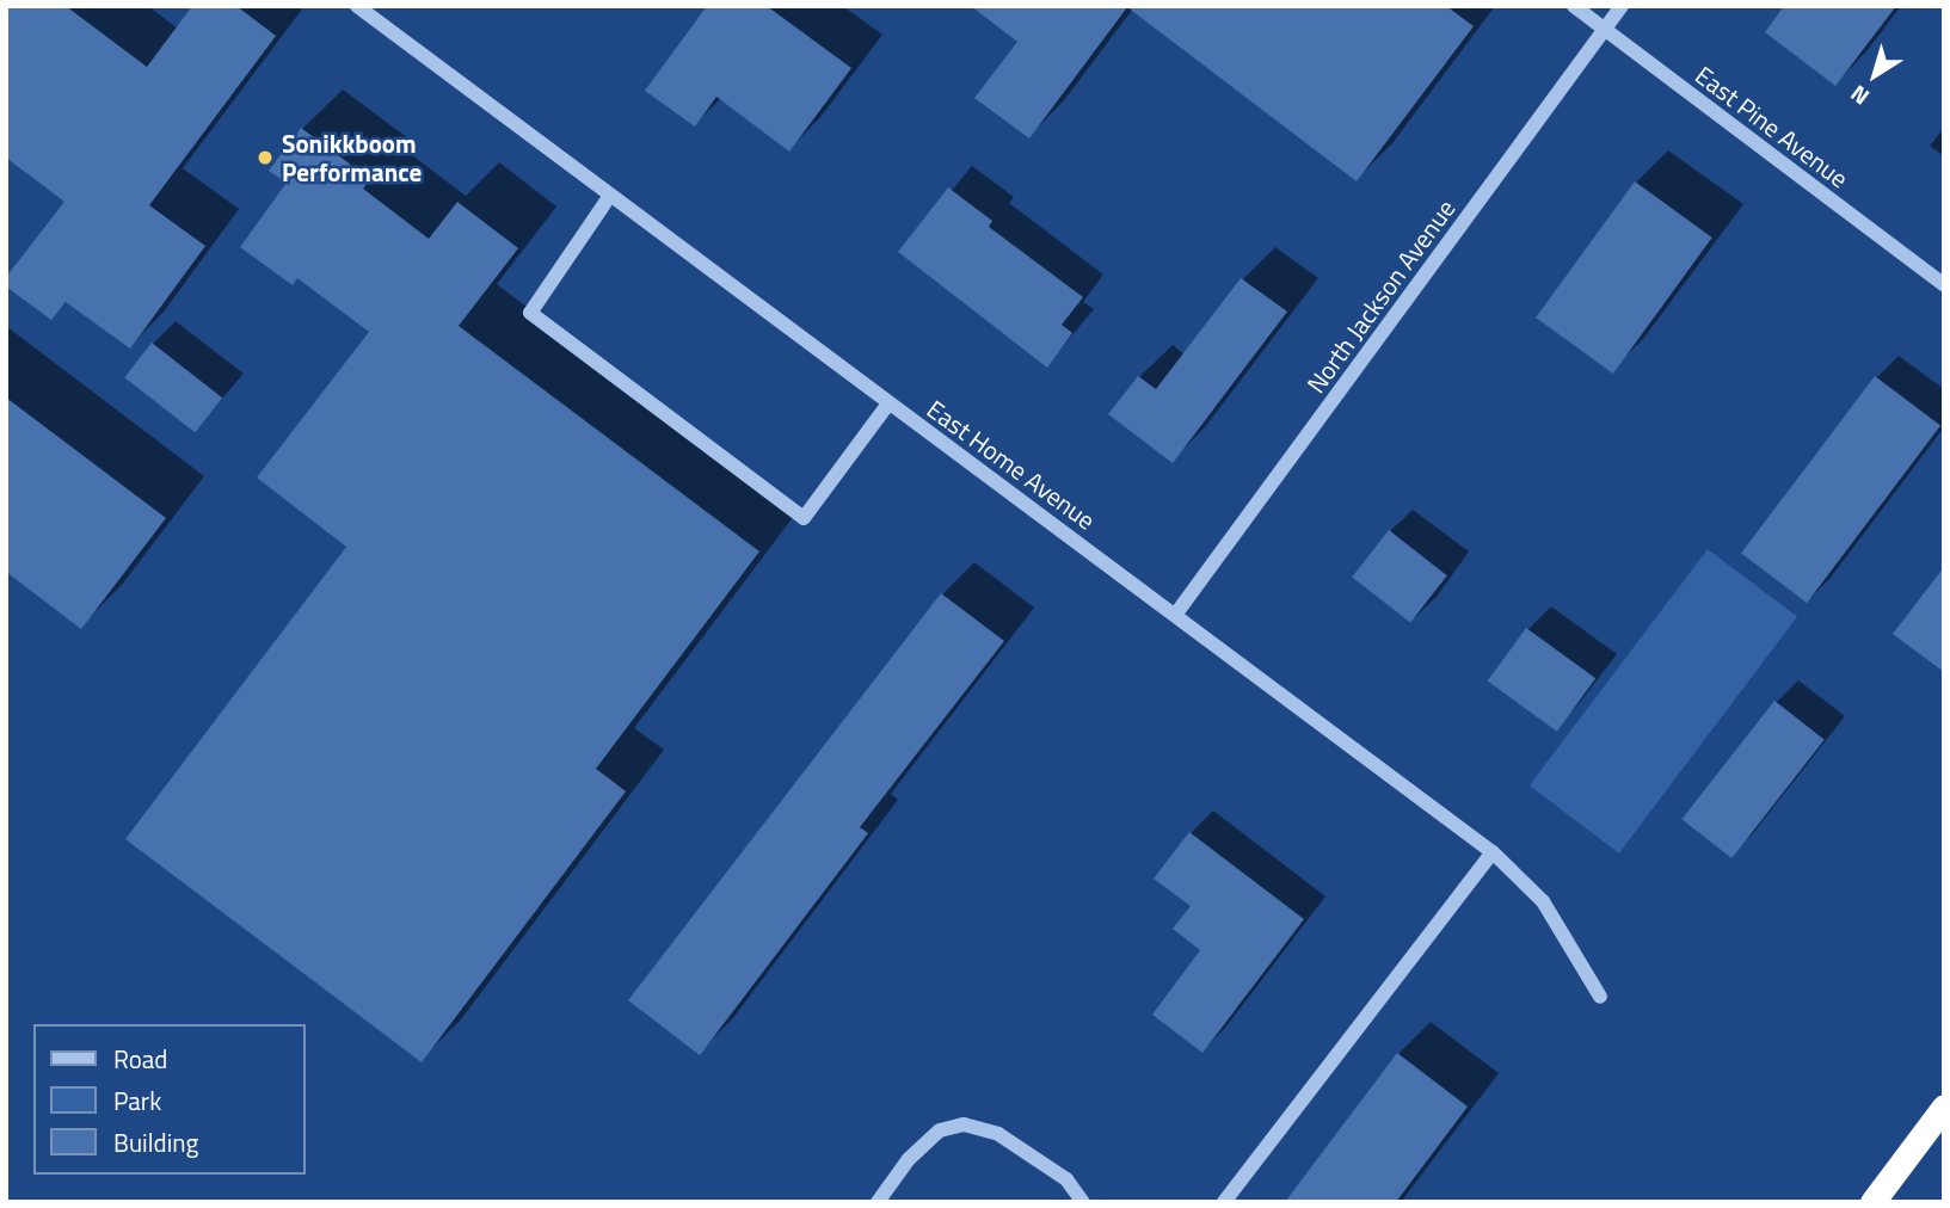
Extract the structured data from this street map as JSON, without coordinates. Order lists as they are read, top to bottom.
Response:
{
  "streets": {
    "street": ["East Pine Avenue", "North Jackson Avenue", "East Home Avenue"]
  },
  "crossings": [
    ["East Pine Avenue", "North Jackson Avenue"],
    ["North Jackson Avenue", "East Home Avenue"]
  ],
  "places": ["Sonikkboom Performance"],
  "legend": ["Road", "Park", "Building"],
  "north": "bottom left"
}
